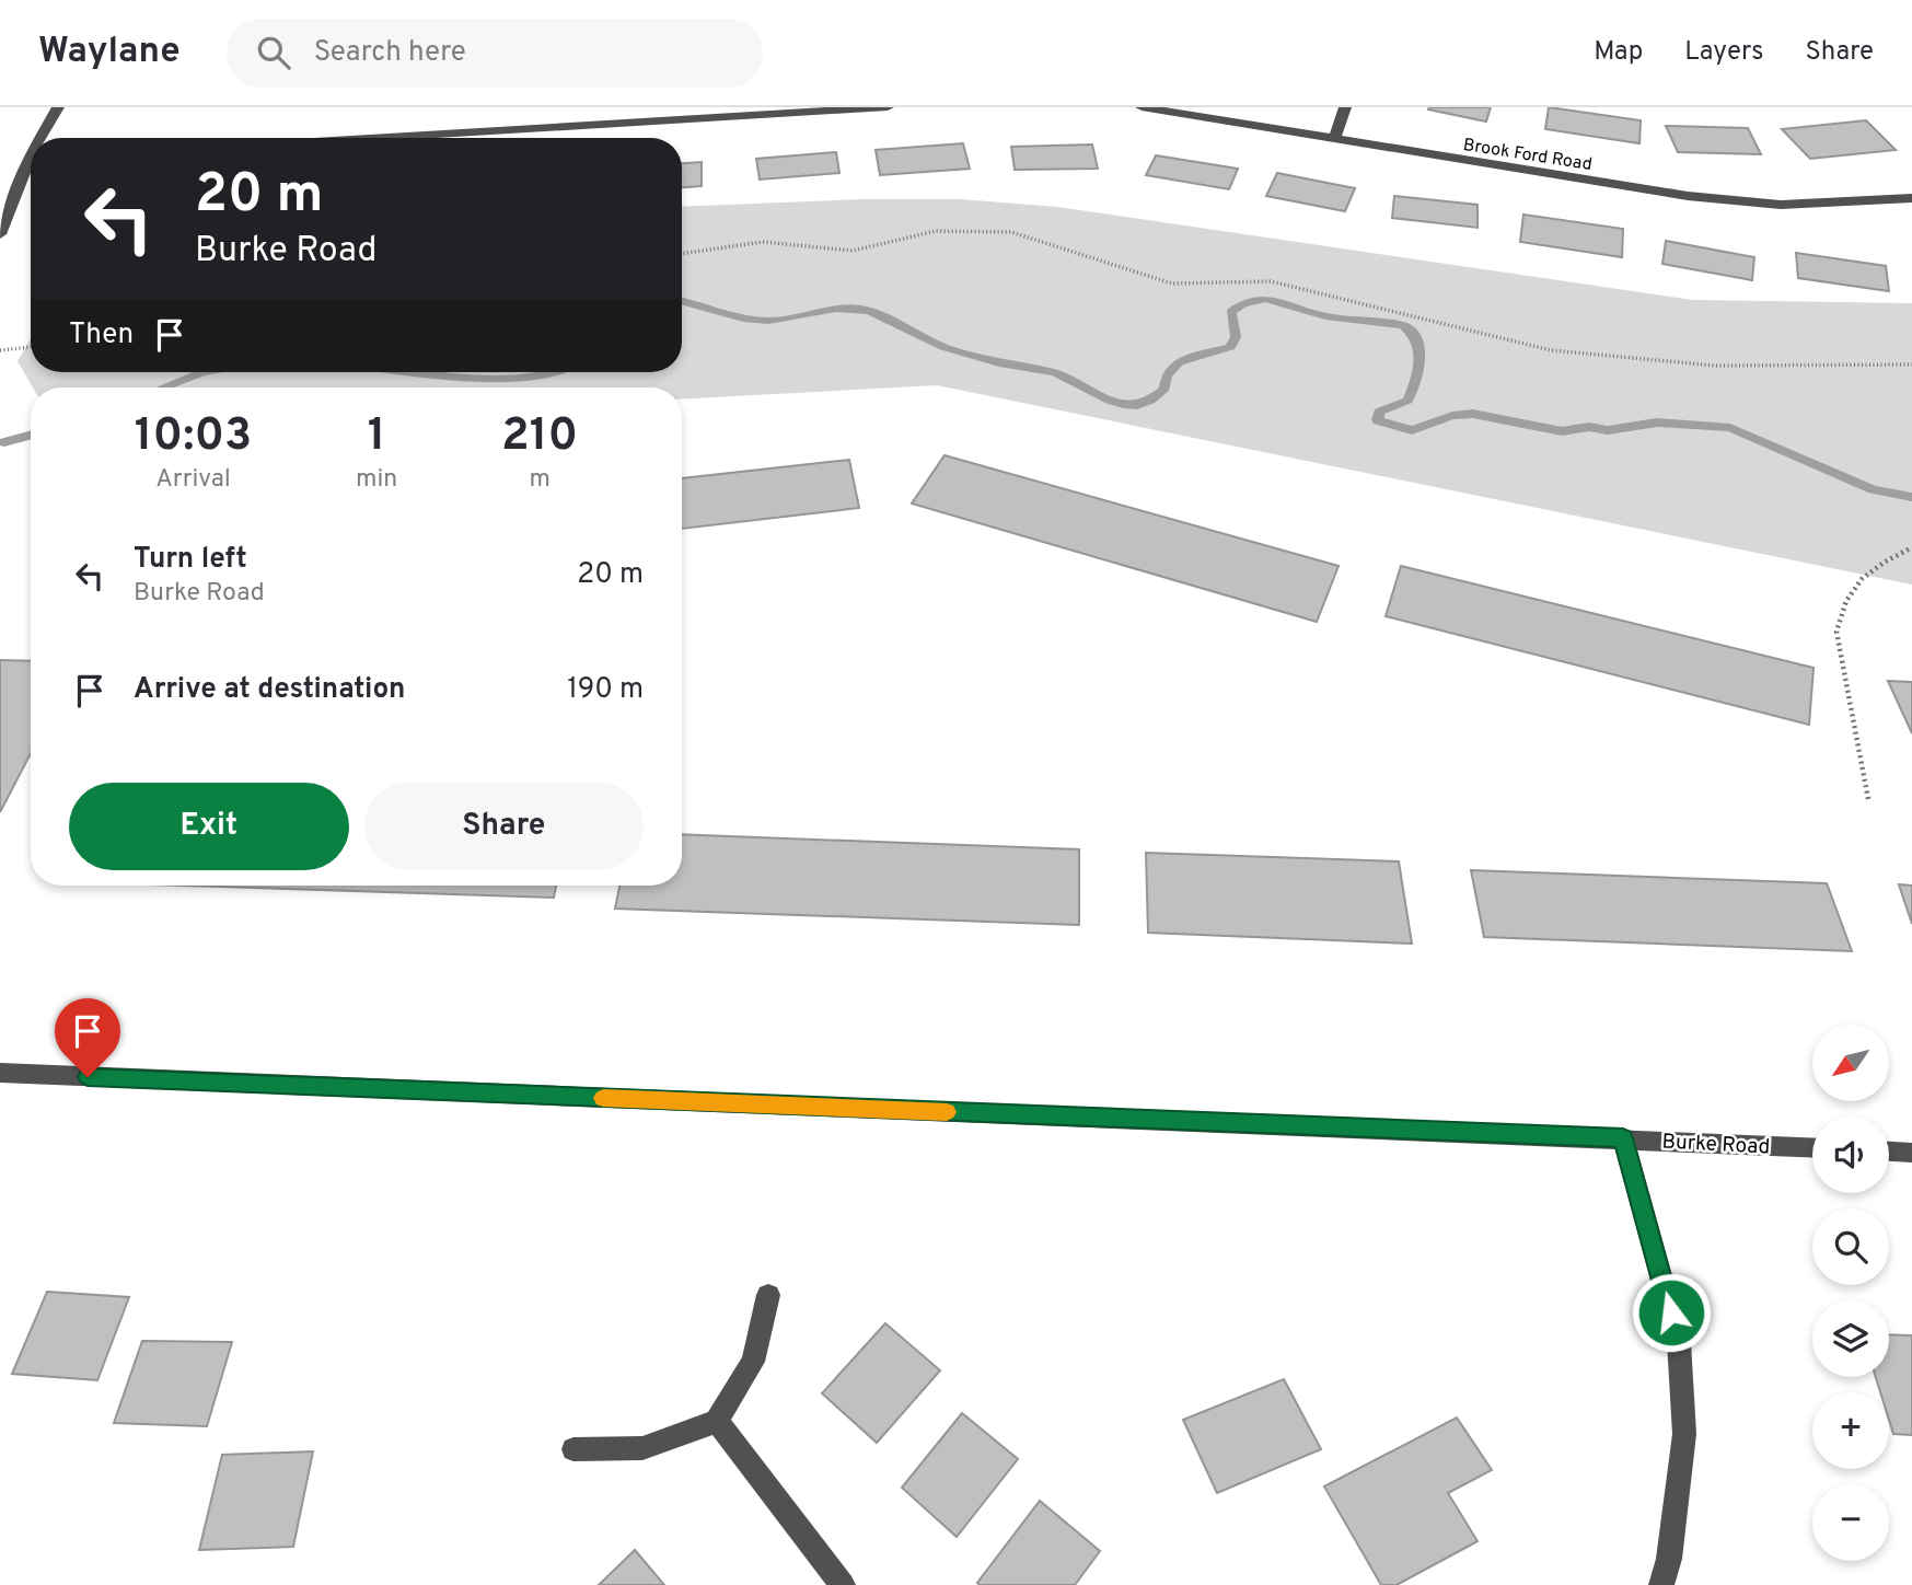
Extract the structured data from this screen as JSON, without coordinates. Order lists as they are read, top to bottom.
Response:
{
  "streets": {
    "street": ["Brook Ford Road", "Burke Road"]
  },
  "north": "bottom left",
  "page": {
    "header": "Waylane",
    "search": "Search here",
    "nav": ["Map", "Layers", "Share"],
    "turn": ["20 m", "Burke Road"],
    "then": "Then",
    "eta": [
      "10:03",
      "Arrival",
      "1",
      "min",
      "210",
      "m"
    ],
    "list": [
      {
        "name": "Turn left",
        "note": "Burke Road",
        "value": "20 m"
      },
      {
        "name": "Arrive at destination",
        "value": "190 m"
      }
    ],
    "buttons": ["Exit", "Share"],
    "map_buttons": ["+", "−"]
  }
}
